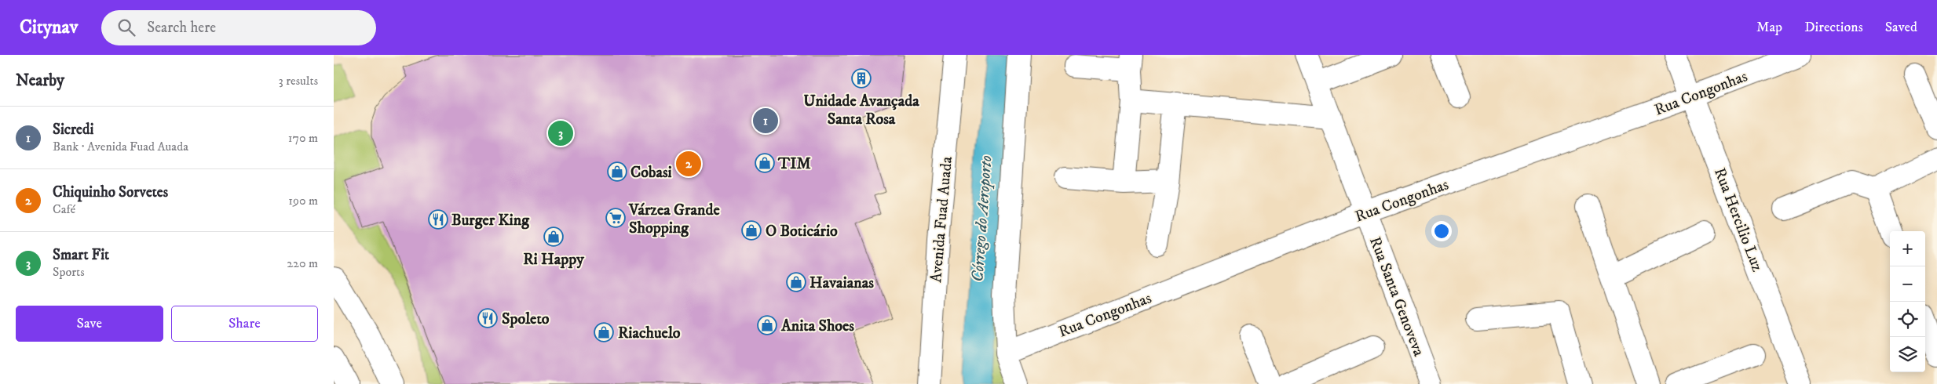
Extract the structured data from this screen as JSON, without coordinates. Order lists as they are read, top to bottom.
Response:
{
  "streets": {
    "street": [
      "Rua Congonhas",
      "Avenida Fuad Auada",
      "Rua Hercilio Luz",
      "Rua Santa Genoveva"
    ]
  },
  "crossings": [
    ["Rua Congonhas", "Rua Hercilio Luz"],
    ["Rua Congonhas", "Rua Santa Genoveva"]
  ],
  "water": ["Córrego do Aeroporto"],
  "places": {
    "building": ["Unidade Avançada Santa Rosa"],
    "shop": [
      "TIM",
      "Cobasi",
      "O Boticário",
      "Ri Happy",
      "Havaianas",
      "Anita Shoes",
      "Riachuelo"
    ],
    "supermarket": ["Várzea Grande Shopping"],
    "restaurant": ["Burger King", "Spoleto"]
  },
  "page": {
    "header": "Citynav",
    "search": "Search here",
    "nav": ["Map", "Directions", "Saved"],
    "heading": ["Nearby", "3 results"],
    "list": [
      {
        "mark": "1",
        "name": "Sicredi",
        "note": "Bank · Avenida Fuad Auada",
        "value": "170 m"
      },
      {
        "mark": "2",
        "name": "Chiquinho Sorvetes",
        "note": "Café",
        "value": "190 m"
      },
      {
        "mark": "3",
        "name": "Smart Fit",
        "note": "Sports",
        "value": "220 m"
      }
    ],
    "pins": ["1", "3", "2"],
    "map_buttons": ["+", "−"],
    "buttons": ["Save", "Share"]
  }
}
